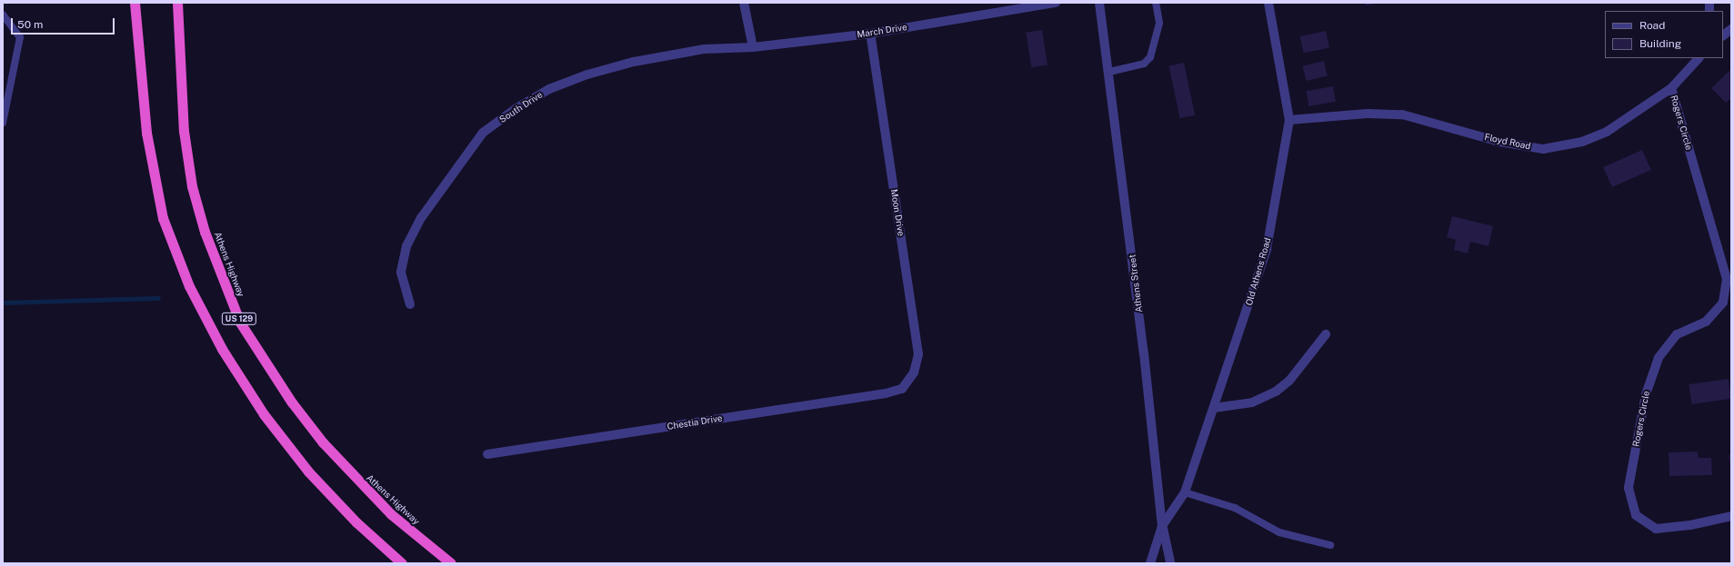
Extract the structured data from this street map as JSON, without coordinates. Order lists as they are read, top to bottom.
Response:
{
  "streets": {
    "highway": ["Athens Highway", "US 129"],
    "street": [
      "March Drive",
      "South Drive",
      "Rogers Circle",
      "Floyd Road",
      "Moon Drive",
      "Old Athens Road",
      "Athens Street",
      "Chestia Drive"
    ]
  },
  "crossings": [
    ["March Drive", "South Drive"],
    ["March Drive", "Moon Drive"],
    ["Rogers Circle", "Floyd Road"],
    ["Floyd Road", "Old Athens Road"],
    ["Moon Drive", "Chestia Drive"],
    ["Old Athens Road", "Athens Street"]
  ],
  "legend": ["Road", "Building"],
  "scale_bar": "50 m"
}
